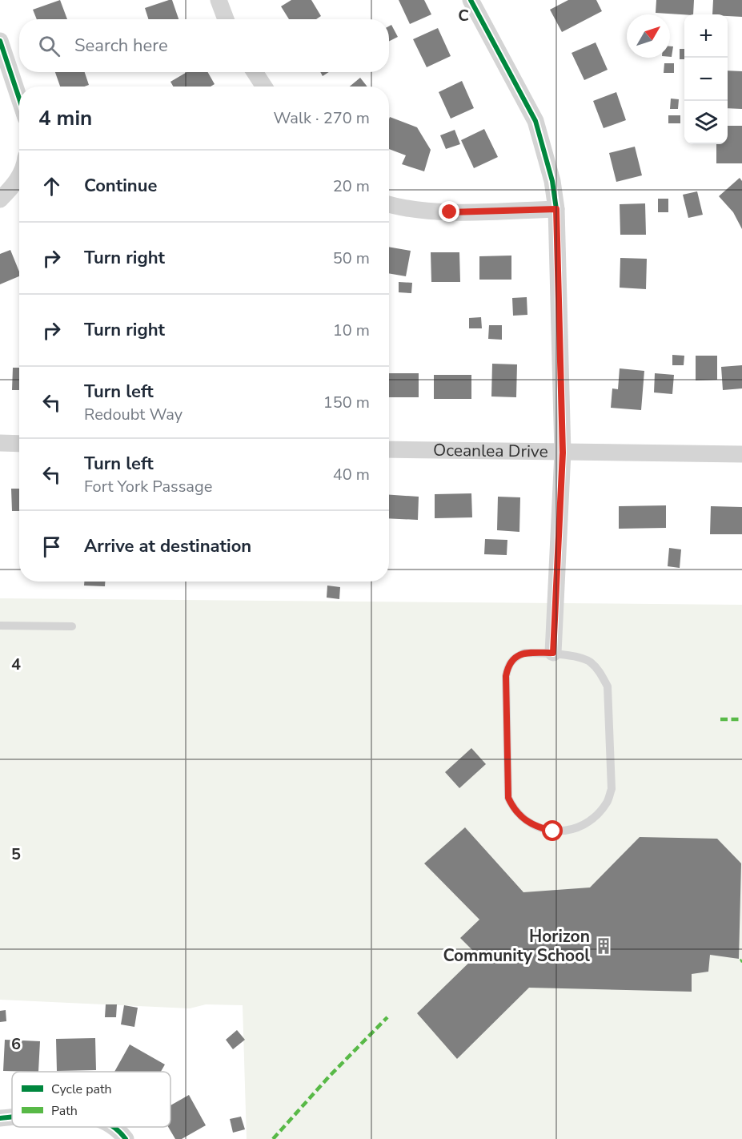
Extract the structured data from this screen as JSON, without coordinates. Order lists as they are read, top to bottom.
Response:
{
  "streets": {
    "street": ["Oceanlea Drive"]
  },
  "places": {
    "building": ["Horizon Community School"]
  },
  "legend": ["Cycle path", "Path"],
  "north": "top right",
  "page": {
    "map_buttons": ["+", "−"],
    "search": "Search here",
    "heading": ["4 min", "Walk · 270 m"],
    "list": [
      ["Continue", "20 m"],
      ["Turn right", "50 m"],
      ["Turn right", "10 m"],
      ["Turn left", "Redoubt Way", "150 m"],
      ["Turn left", "Fort York Passage", "40 m"],
      "Arrive at destination"
    ]
  },
  "grid": {
    "columns": ["C"],
    "rows": ["4", "5", "6"]
  }
}
